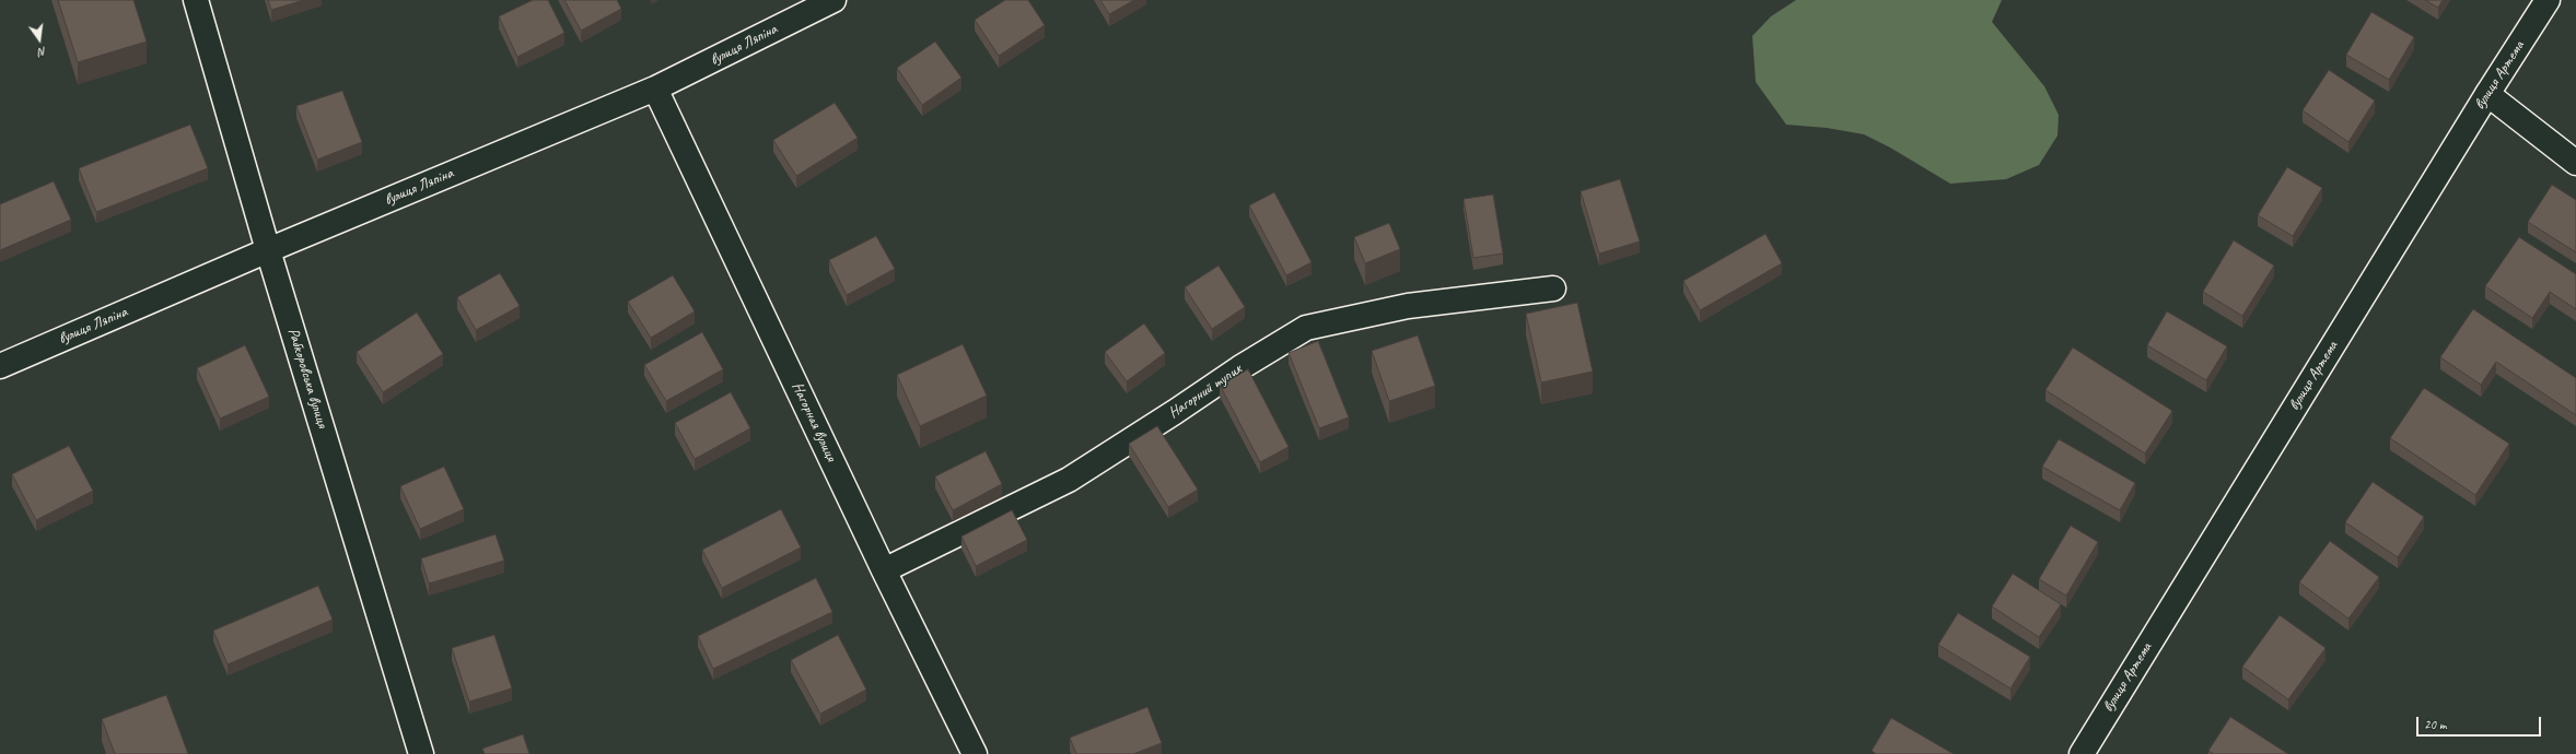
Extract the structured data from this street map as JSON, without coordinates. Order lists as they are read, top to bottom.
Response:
{
  "streets": {
    "street": [
      "вулиця Ляпіна",
      "вулиця Артема",
      "Рабкоровська вулиця",
      "Нагорний тупик",
      "Нагорная вулиця"
    ]
  },
  "crossings": [
    ["вулиця Ляпіна", "Рабкоровська вулиця"],
    ["вулиця Ляпіна", "Нагорная вулиця"],
    ["Нагорний тупик", "Нагорная вулиця"]
  ],
  "scale_bar": "20 m",
  "north": "bottom"
}
